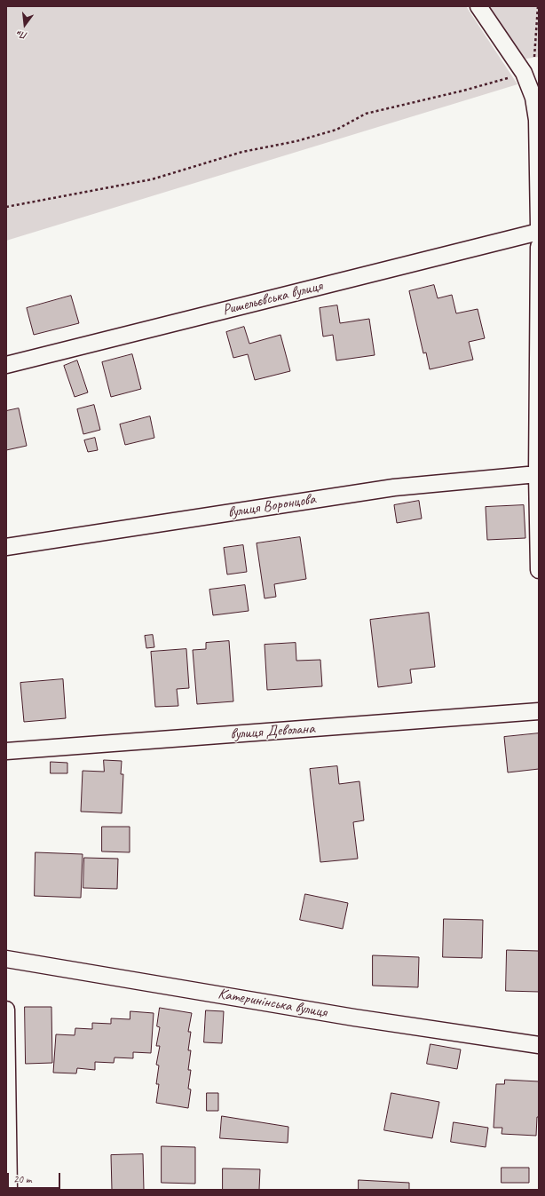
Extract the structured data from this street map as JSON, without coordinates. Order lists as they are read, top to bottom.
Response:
{
  "streets": {
    "street": [
      "Ришельєвська вулиця",
      "вулиця Воронцова",
      "вулиця Деволана",
      "Катеринінська вулиця"
    ]
  },
  "scale_bar": "20 m",
  "north": "bottom"
}
